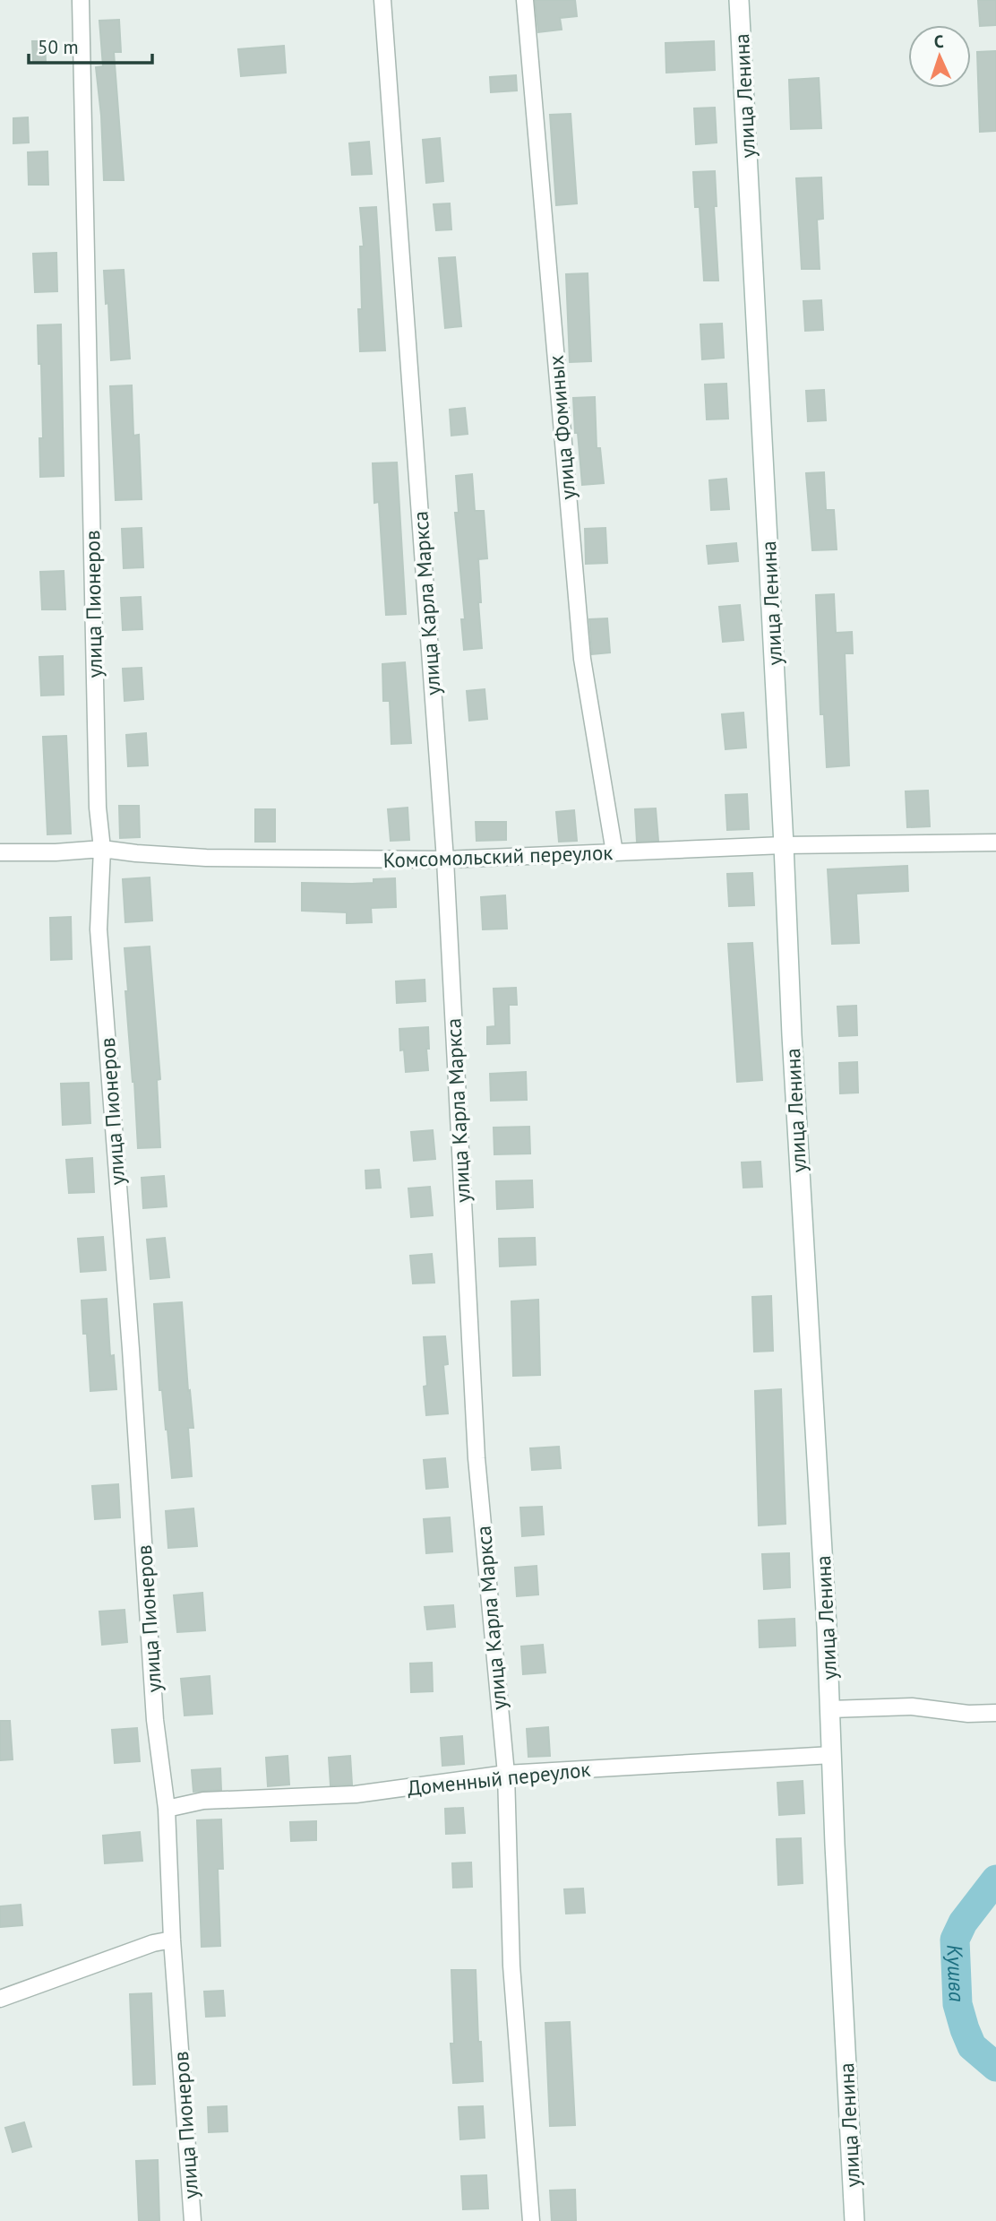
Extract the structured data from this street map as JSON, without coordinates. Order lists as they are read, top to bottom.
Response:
{
  "streets": {
    "main road": ["улица Ленина"],
    "street": [
      "улица Фоминых",
      "улица Карла Маркса",
      "улица Пионеров",
      "Комсомольский переулок",
      "Доменный переулок"
    ]
  },
  "crossings": [
    ["улица Ленина", "Комсомольский переулок"],
    ["улица Ленина", "Доменный переулок"],
    ["улица Фоминых", "Комсомольский переулок"],
    ["улица Карла Маркса", "Комсомольский переулок"],
    ["улица Карла Маркса", "Доменный переулок"],
    ["улица Пионеров", "Комсомольский переулок"],
    ["улица Пионеров", "Доменный переулок"]
  ],
  "water": ["Кушва"],
  "scale_bar": "50 m",
  "north": "top"
}
